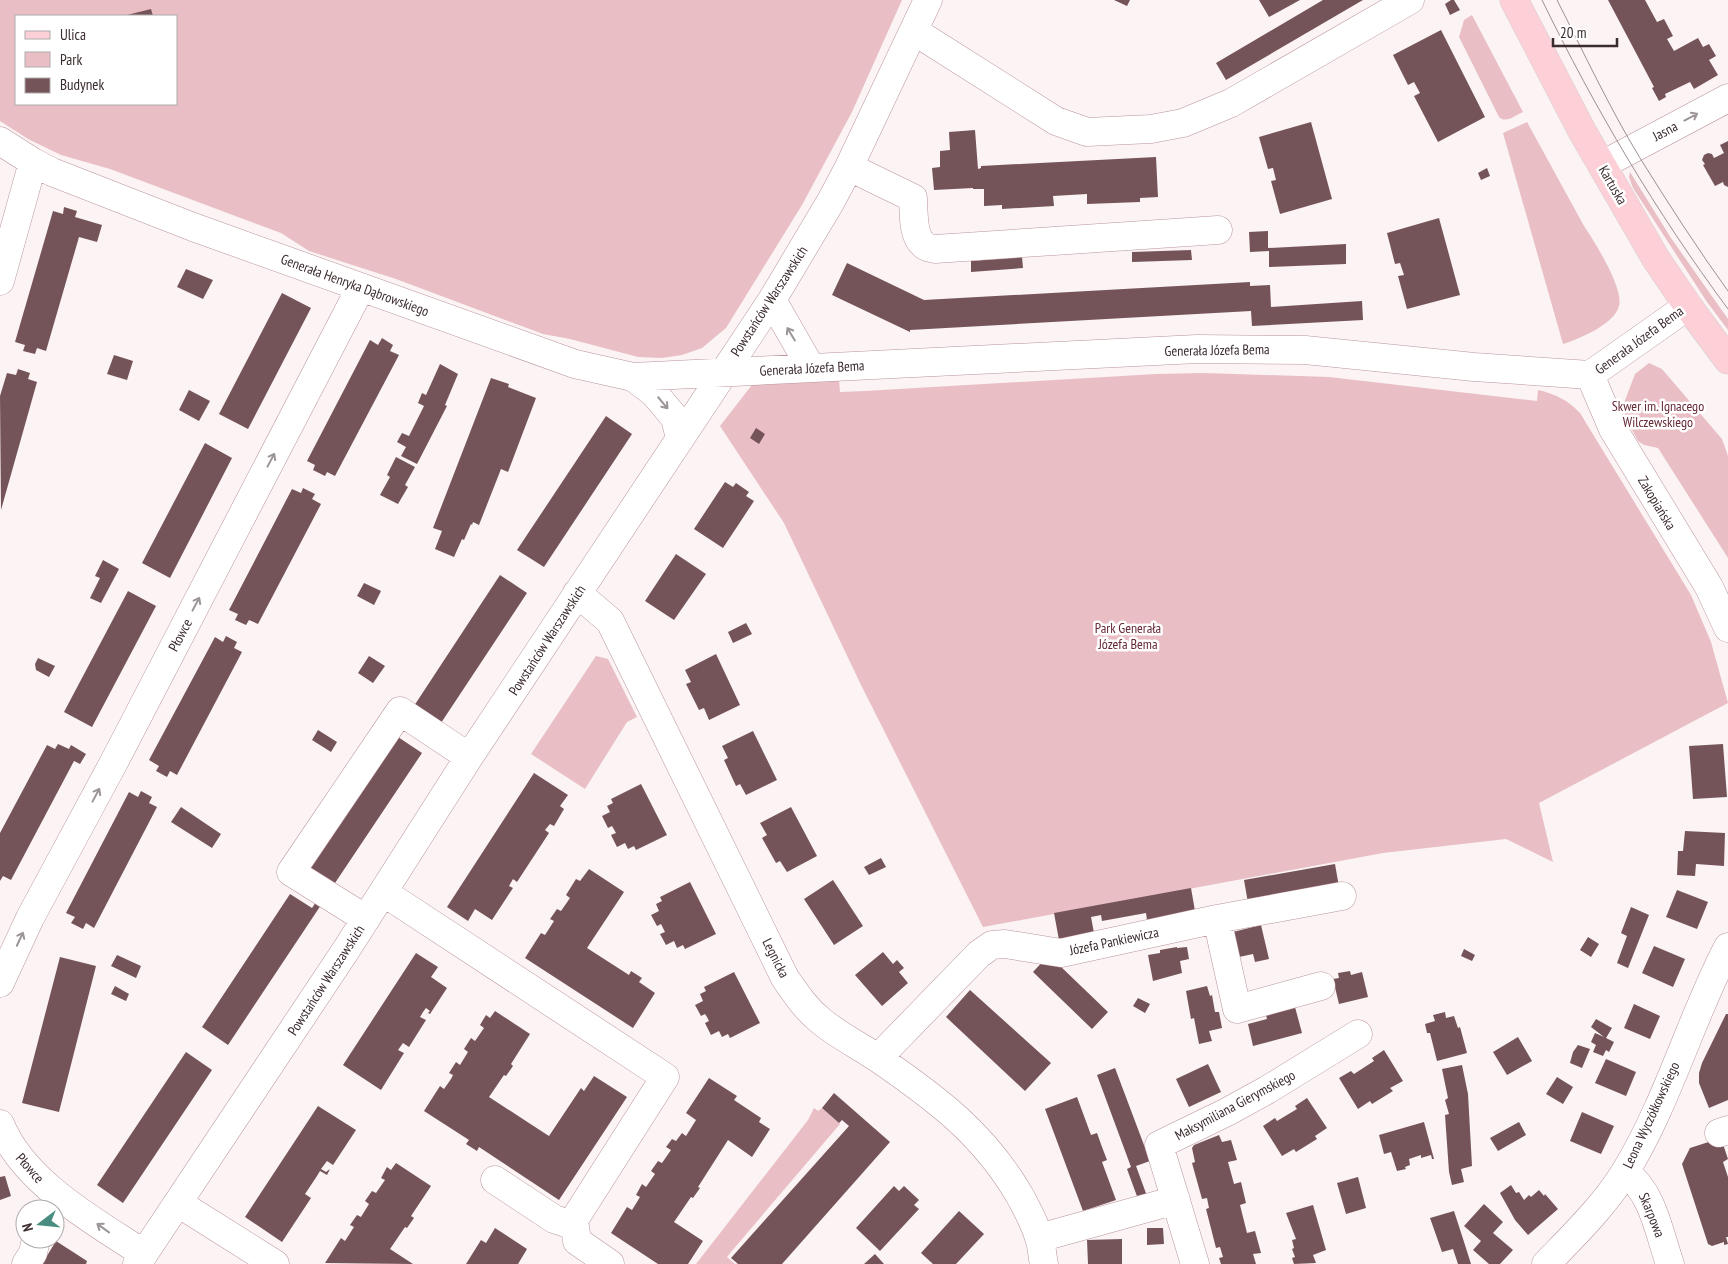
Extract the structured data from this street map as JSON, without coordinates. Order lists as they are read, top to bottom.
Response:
{
  "streets": {
    "main road": ["Kartuska"],
    "street": [
      "Jasna",
      "Generała Henryka Dąbrowskiego",
      "Powstańców Warszawskich",
      "Generała Józefa Bema",
      "Zakopiańska",
      "Płowce",
      "Józefa Pankiewicza",
      "Legnicka",
      "Maksymiliana Gierymskiego",
      "Leona Wyczółkowskiego",
      "Skarpowa"
    ]
  },
  "crossings": [
    ["Jasna", "Kartuska"],
    ["Kartuska", "Generała Józefa Bema"],
    ["Generała Henryka Dąbrowskiego", "Powstańców Warszawskich"],
    ["Generała Henryka Dąbrowskiego", "Generała Józefa Bema"],
    ["Generała Henryka Dąbrowskiego", "Płowce"],
    ["Powstańców Warszawskich", "Generała Józefa Bema"],
    ["Powstańców Warszawskich", "Płowce"],
    ["Powstańców Warszawskich", "Legnicka"],
    ["Generała Józefa Bema", "Zakopiańska"],
    ["Józefa Pankiewicza", "Legnicka"],
    ["Leona Wyczółkowskiego", "Skarpowa"]
  ],
  "one_way": ["Jasna", "Płowce"],
  "parks": ["Skwer im. Ignacego Wilczewskiego", "Park Generała Józefa Bema"],
  "legend": ["Ulica", "Park", "Budynek"],
  "scale_bar": "20 m",
  "north": "left"
}
